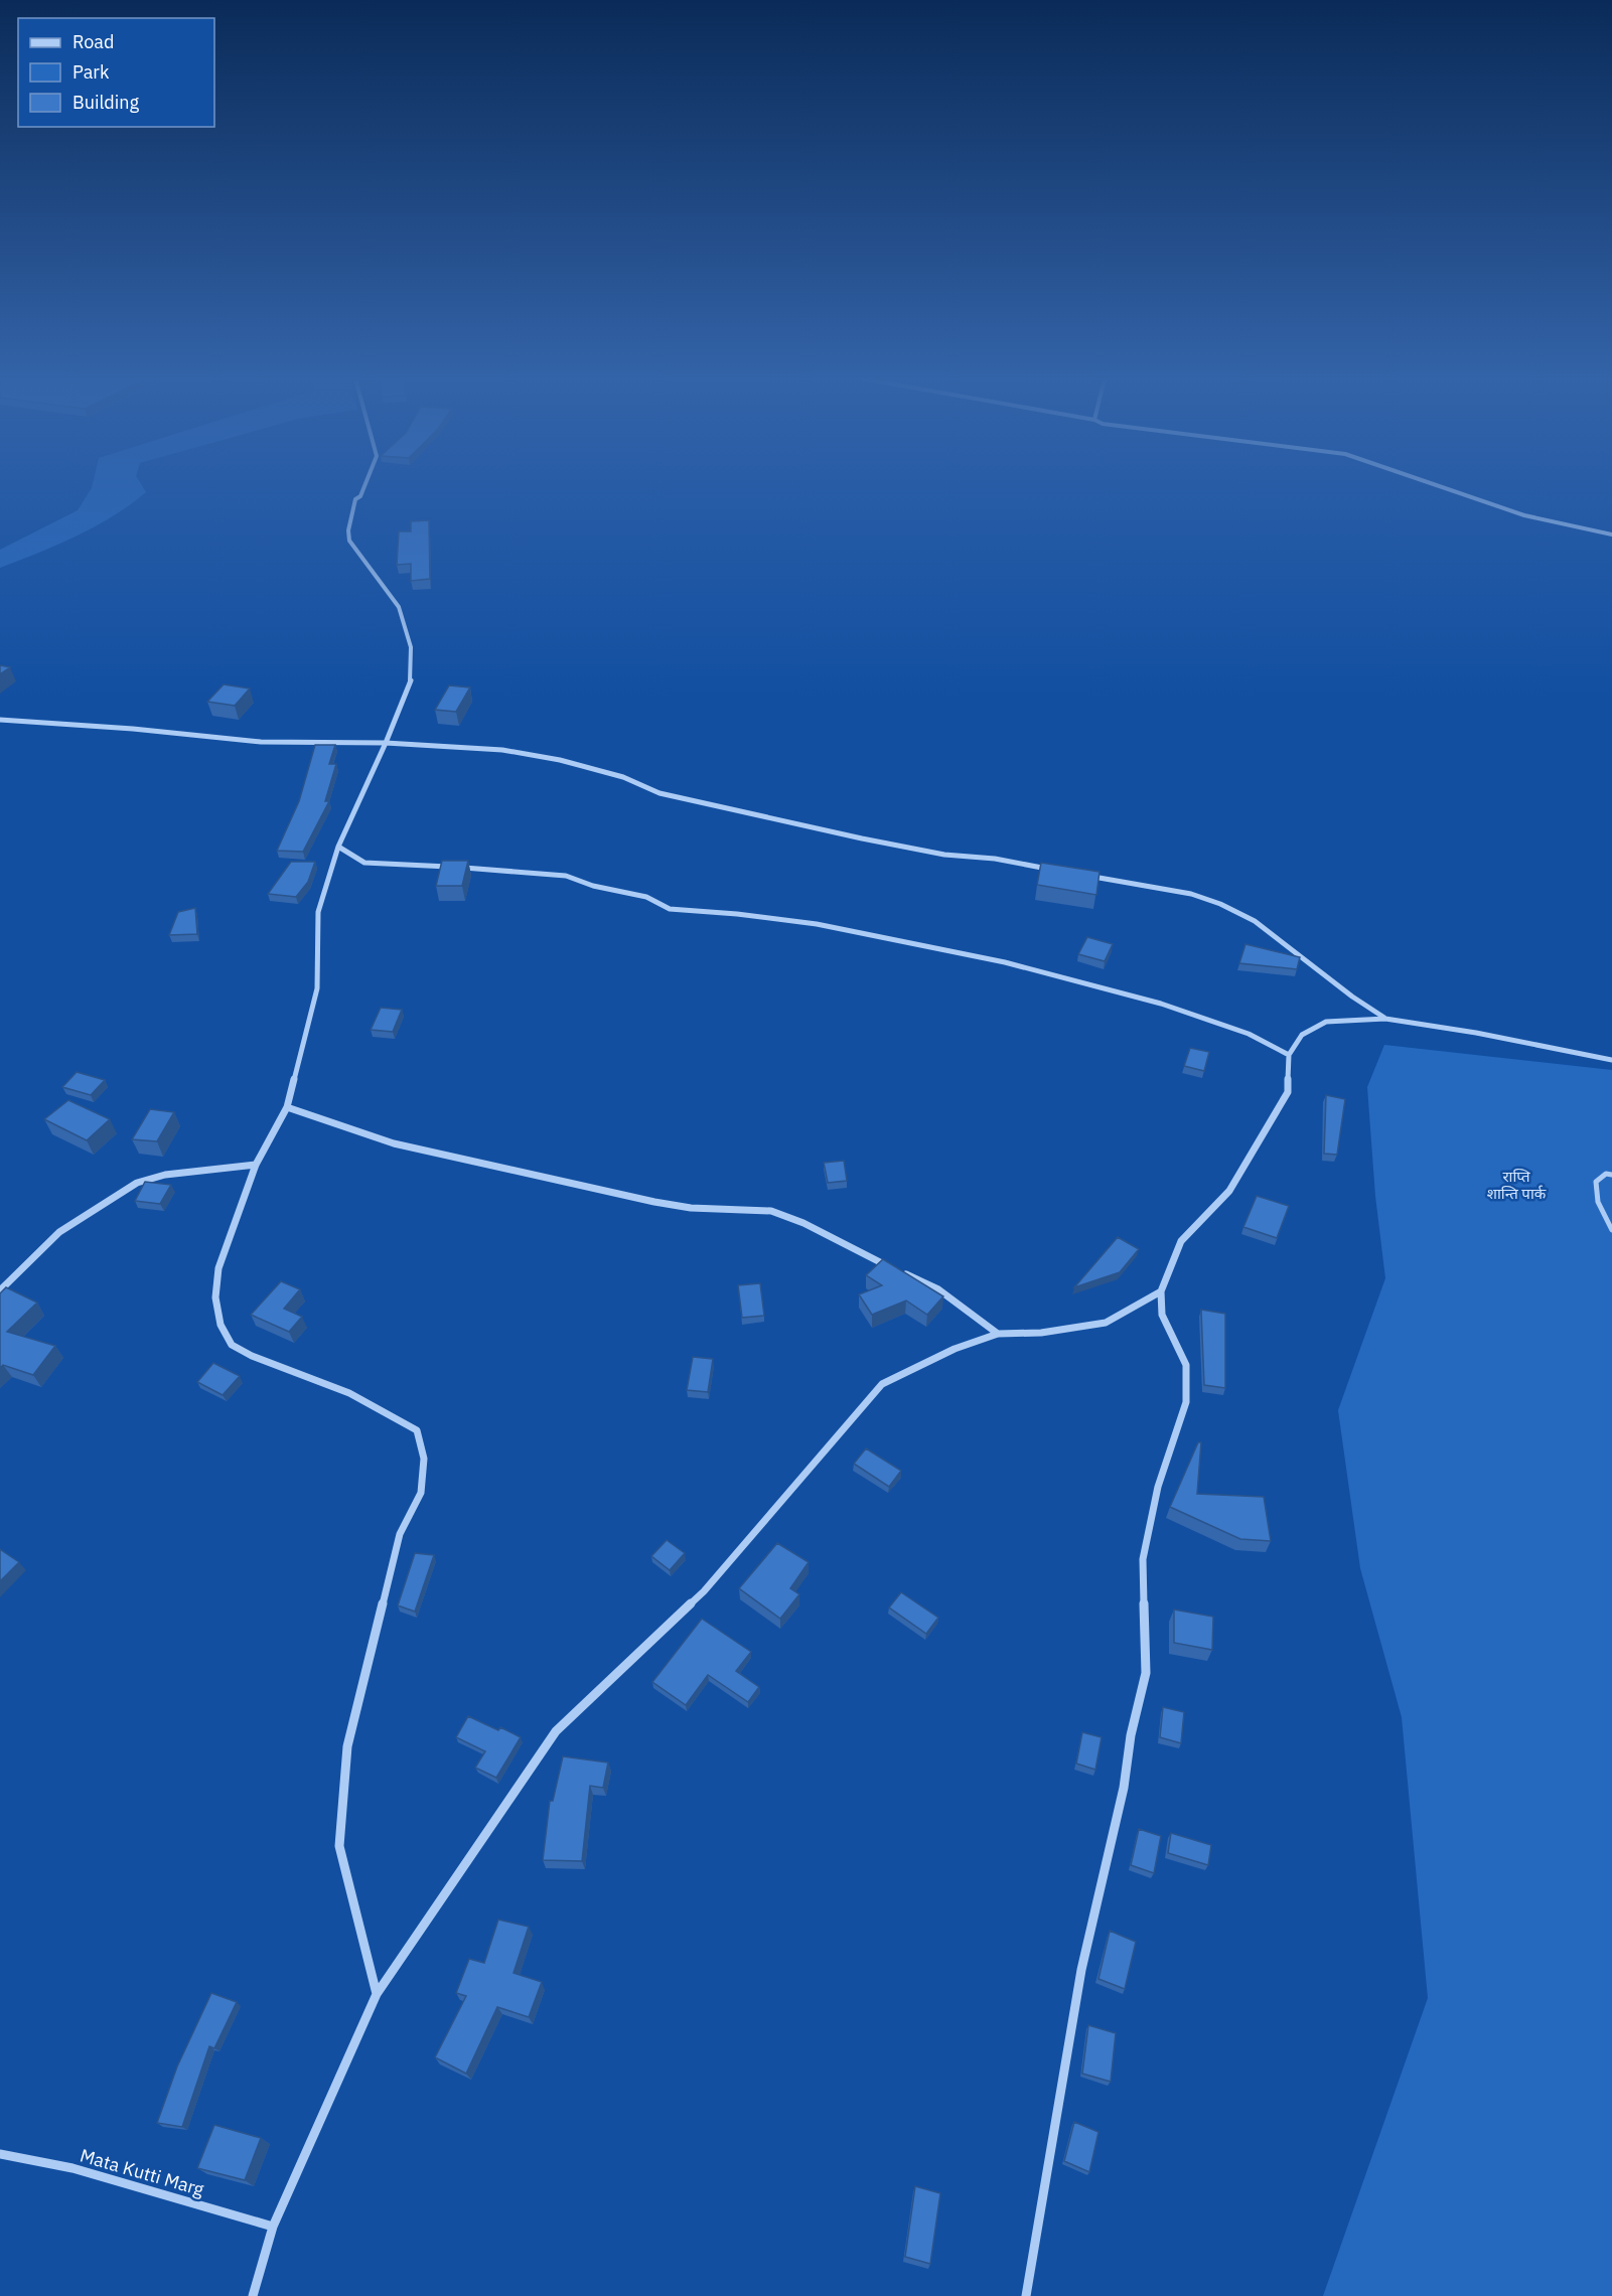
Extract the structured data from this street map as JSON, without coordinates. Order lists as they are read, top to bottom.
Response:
{
  "streets": {
    "street": ["Mata Kutti Marg"]
  },
  "parks": ["राप्ति शान्ति पार्क"],
  "legend": ["Road", "Park", "Building"]
}
